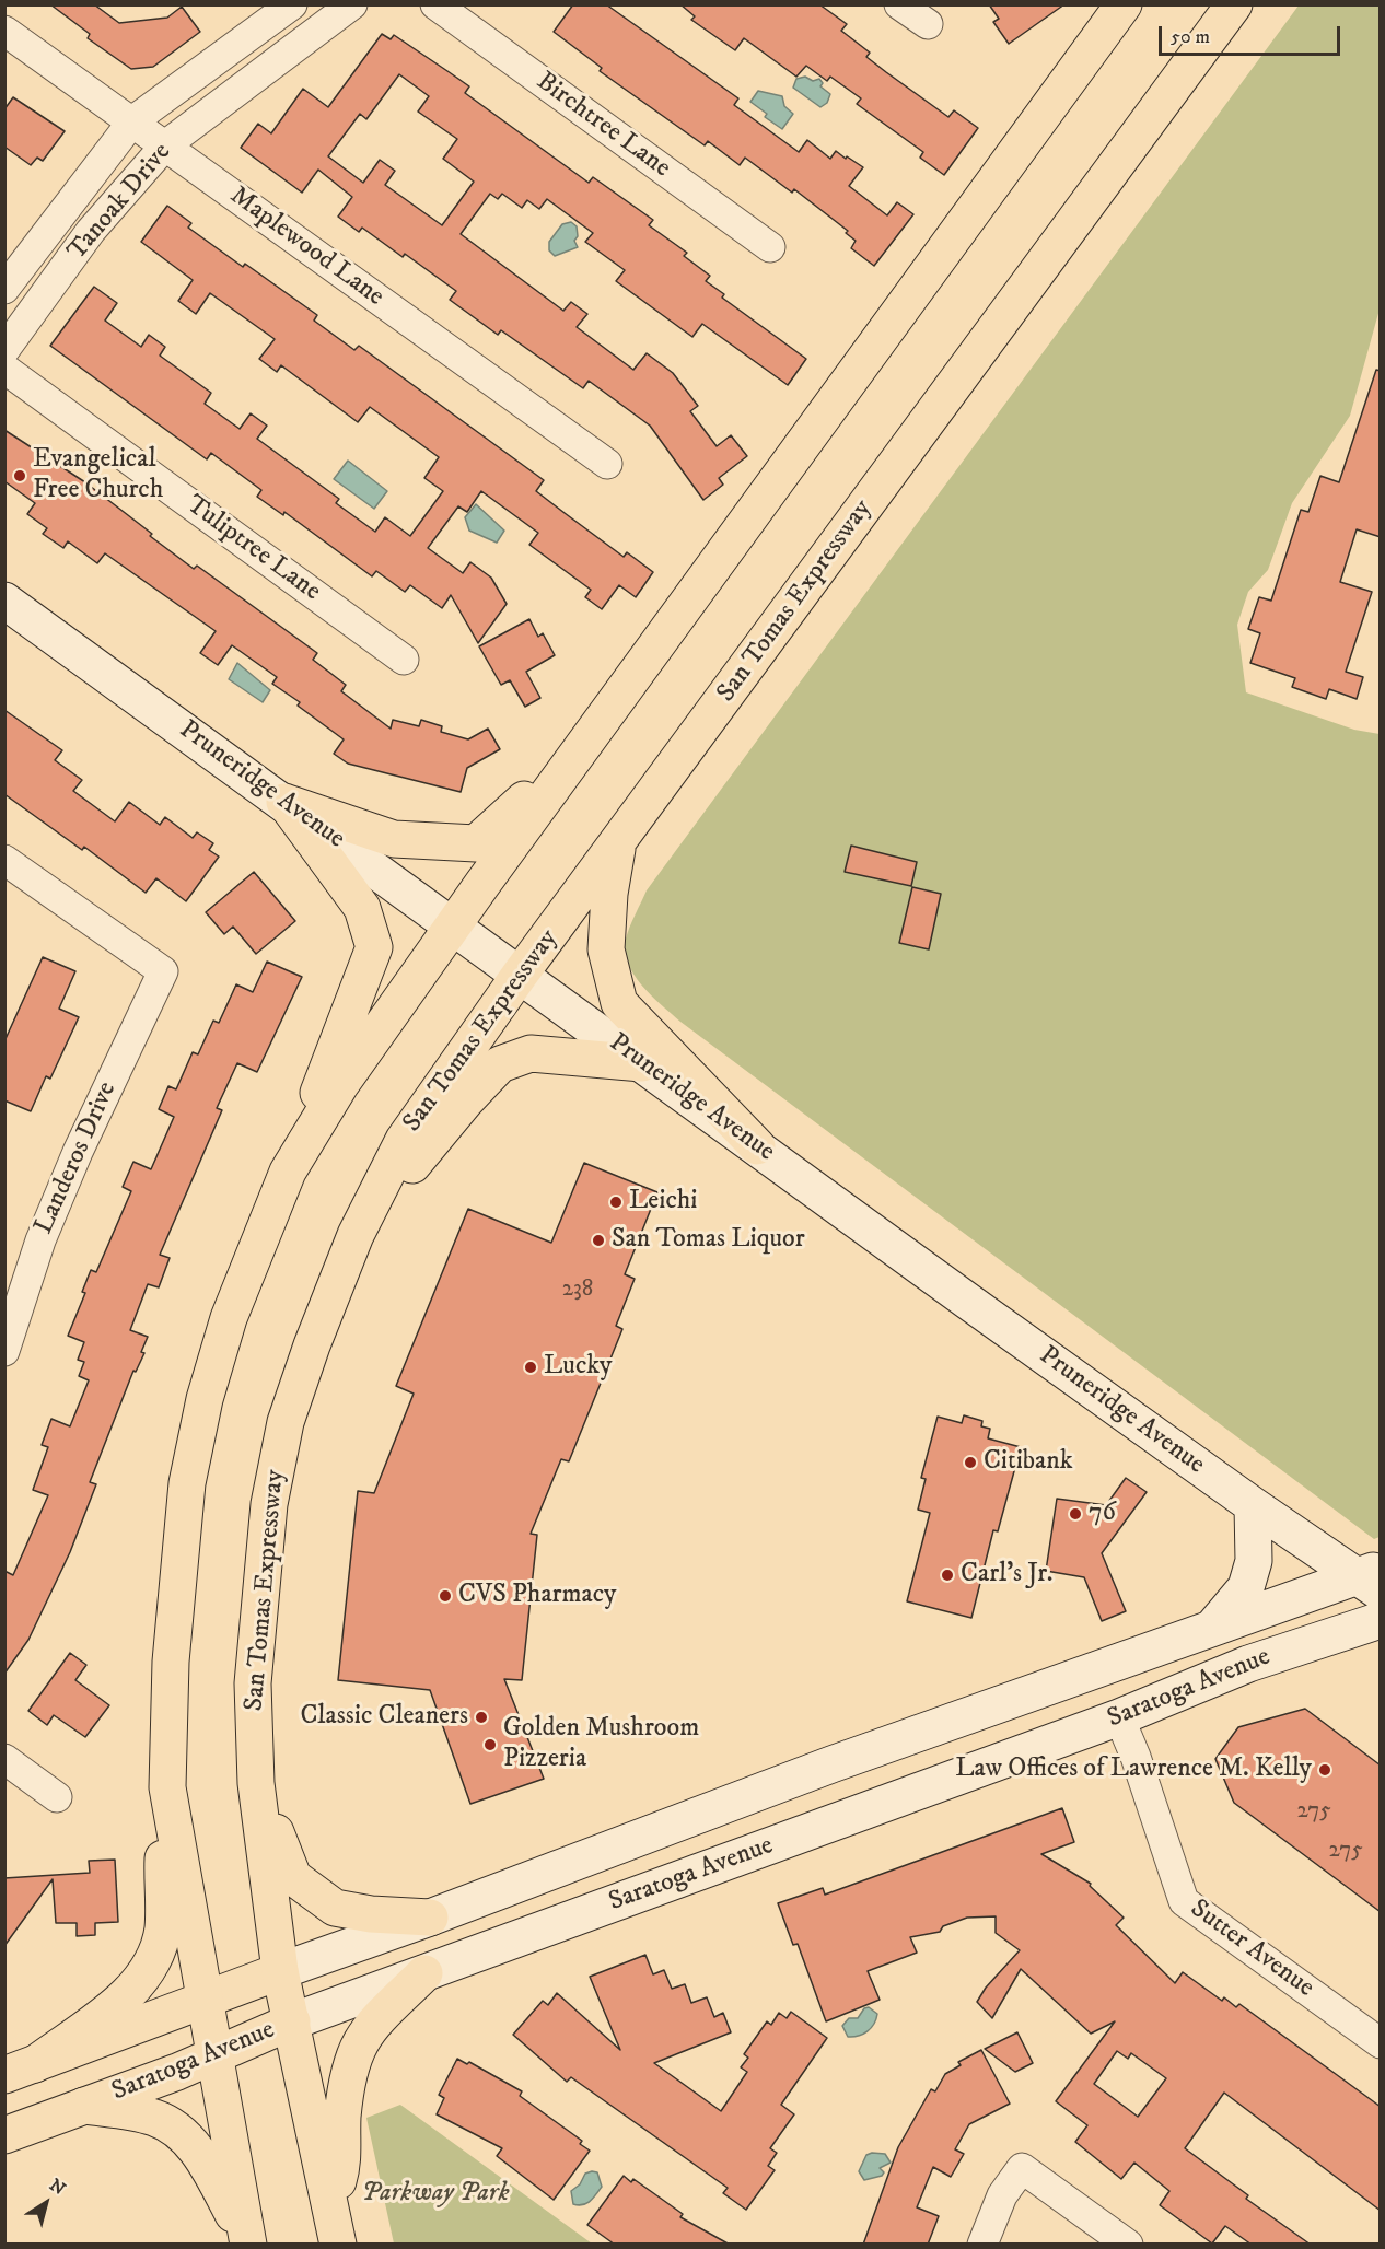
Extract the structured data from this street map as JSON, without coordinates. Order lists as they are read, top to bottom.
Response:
{
  "streets": {
    "main road": ["San Tomas Expressway", "Pruneridge Avenue", "Saratoga Avenue"],
    "street": [
      "Birchtree Lane",
      "Tanoak Drive",
      "Maplewood Lane",
      "Tuliptree Lane",
      "Landeros Drive",
      "Sutter Avenue"
    ]
  },
  "crossings": [
    ["Tanoak Drive", "Maplewood Lane"],
    ["San Tomas Expressway", "Pruneridge Avenue"],
    ["San Tomas Expressway", "Saratoga Avenue"],
    ["Pruneridge Avenue", "Saratoga Avenue"],
    ["Saratoga Avenue", "Sutter Avenue"]
  ],
  "parks": ["Parkway Park"],
  "places": [
    "Evangelical Free Church",
    "Leichi",
    "San Tomas Liquor",
    "Lucky",
    "Citibank",
    "76",
    "Carl's Jr.",
    "CVS Pharmacy",
    "Classic Cleaners",
    "Golden Mushroom Pizzeria",
    "Law Offices of Lawrence M. Kelly"
  ],
  "house_numbers": ["238", "275", "275"],
  "scale_bar": "50 m",
  "north": "top right"
}
